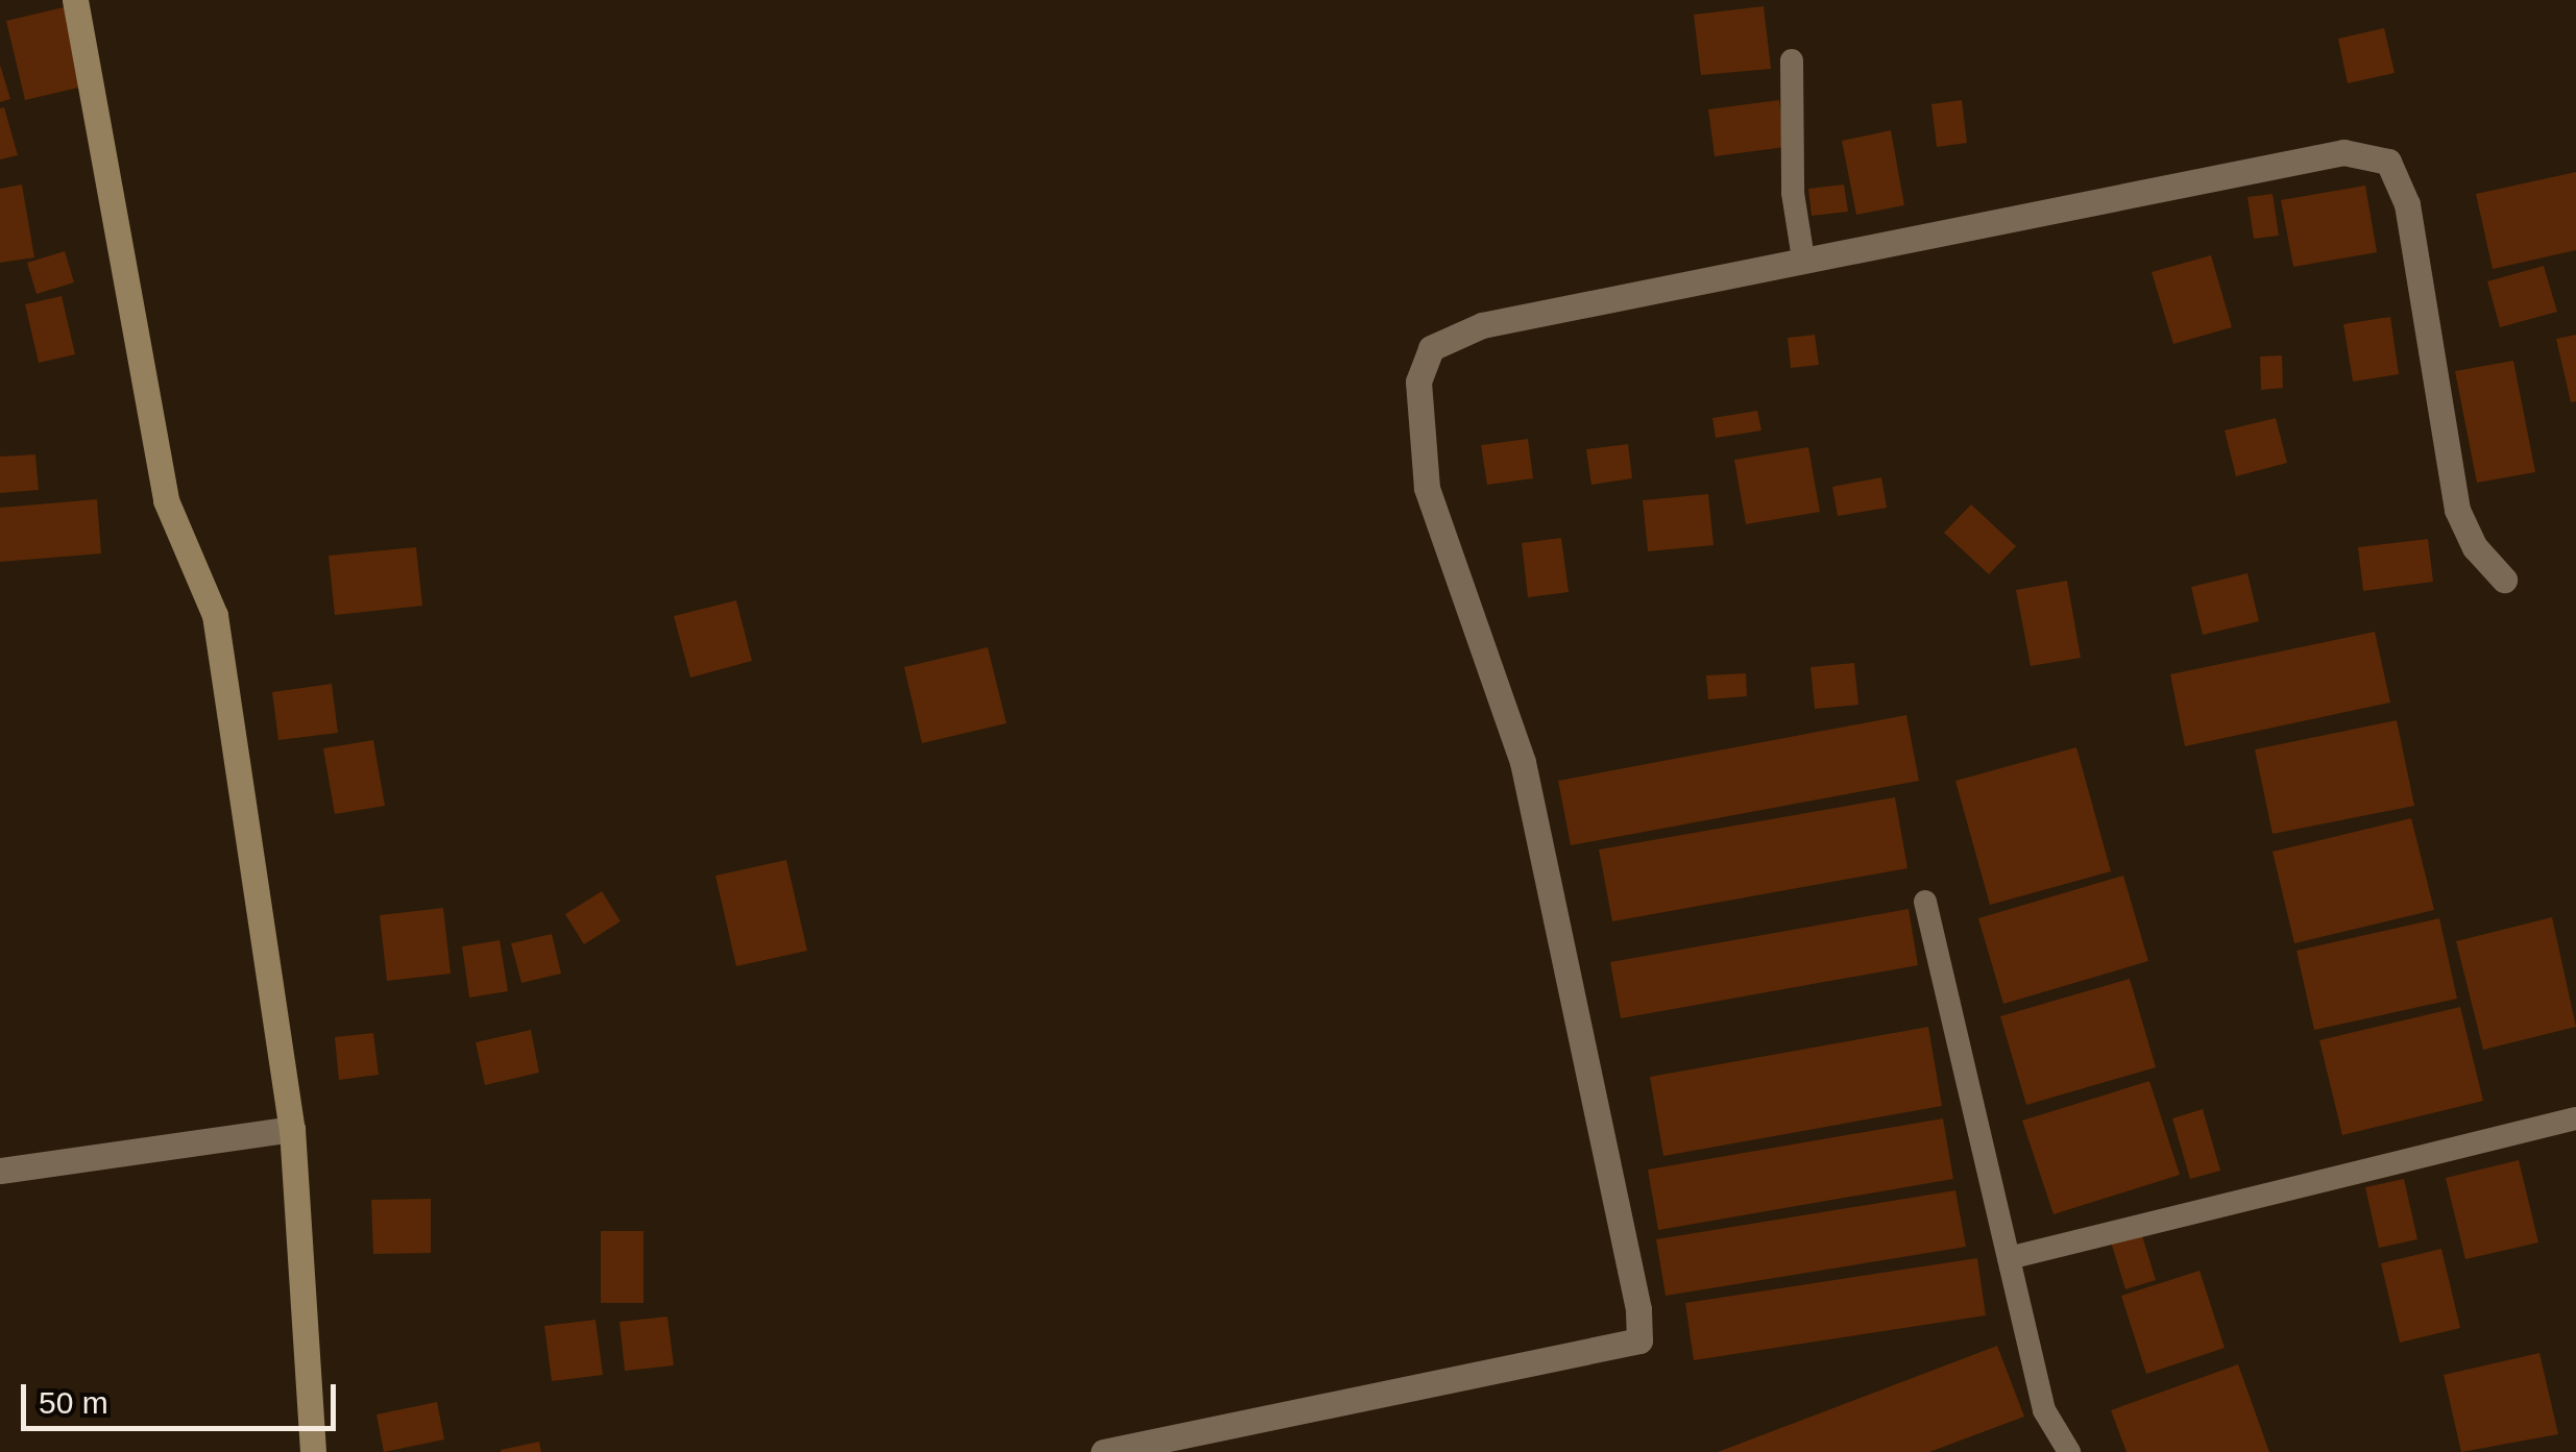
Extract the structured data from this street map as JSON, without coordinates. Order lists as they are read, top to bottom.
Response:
{
  "scale_bar": "50 m"
}
